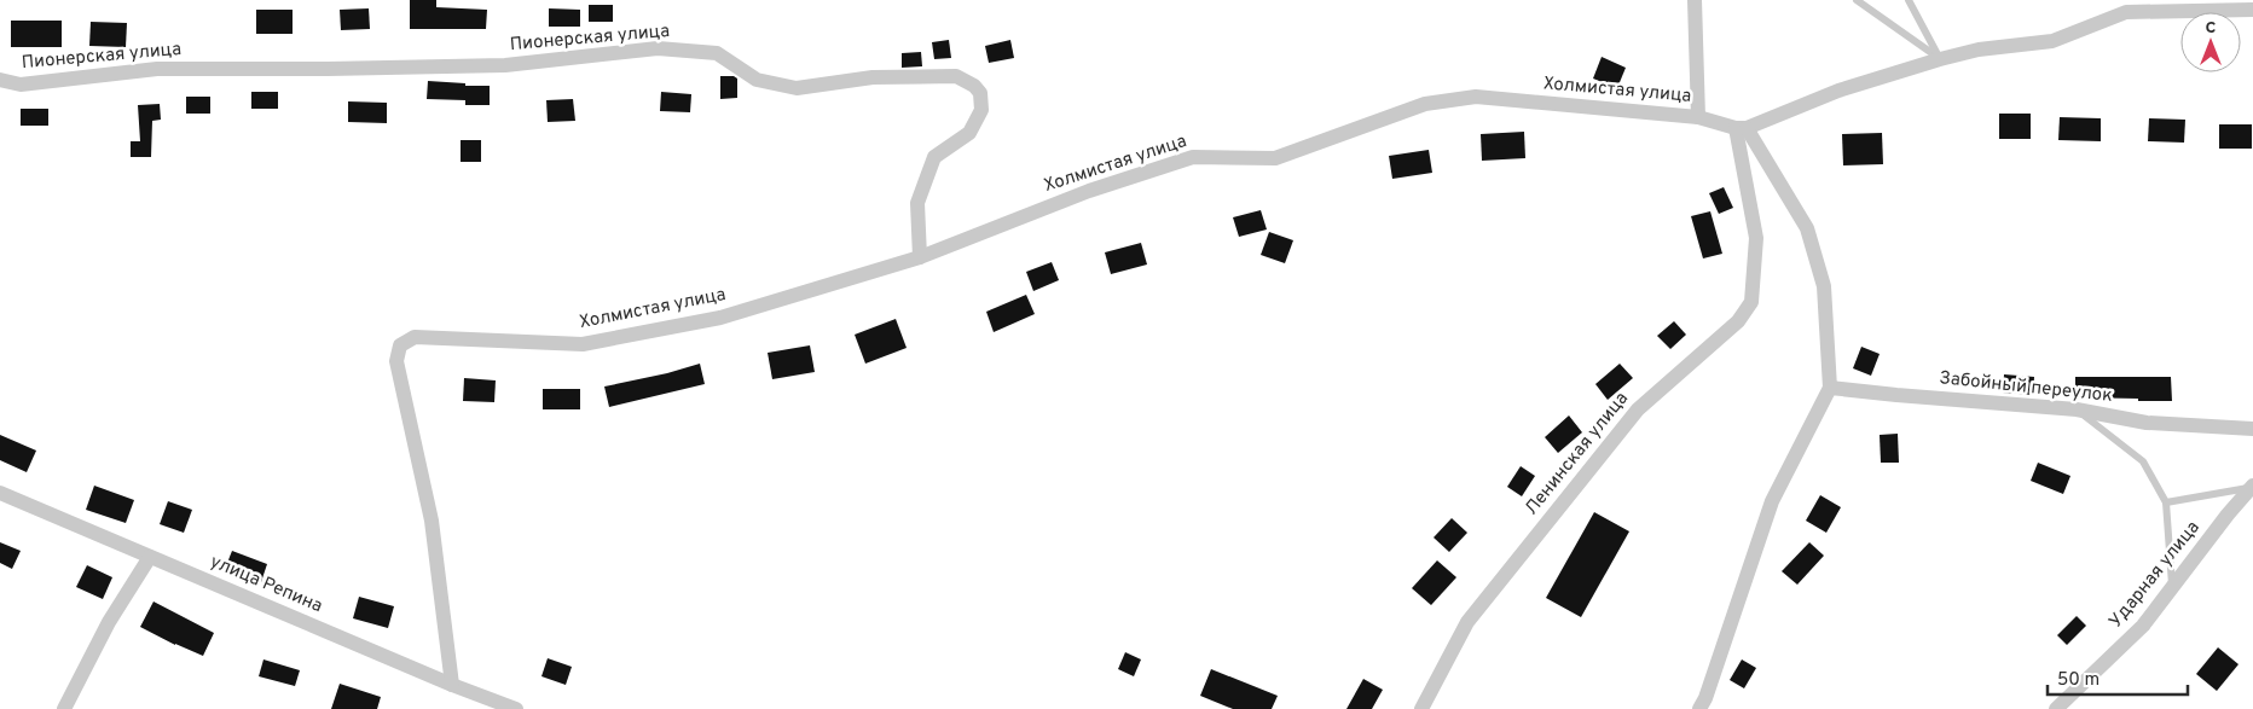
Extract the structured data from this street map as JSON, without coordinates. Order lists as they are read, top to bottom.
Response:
{
  "streets": {
    "street": [
      "Пионерская улица",
      "Холмистая улица",
      "Забойный переулок",
      "Ленинская улица",
      "Ударная улица",
      "улица Репина"
    ]
  },
  "crossings": [
    ["Пионерская улица", "Холмистая улица"],
    ["Холмистая улица", "Ленинская улица"],
    ["Холмистая улица", "улица Репина"]
  ],
  "scale_bar": "50 m",
  "north": "top"
}
